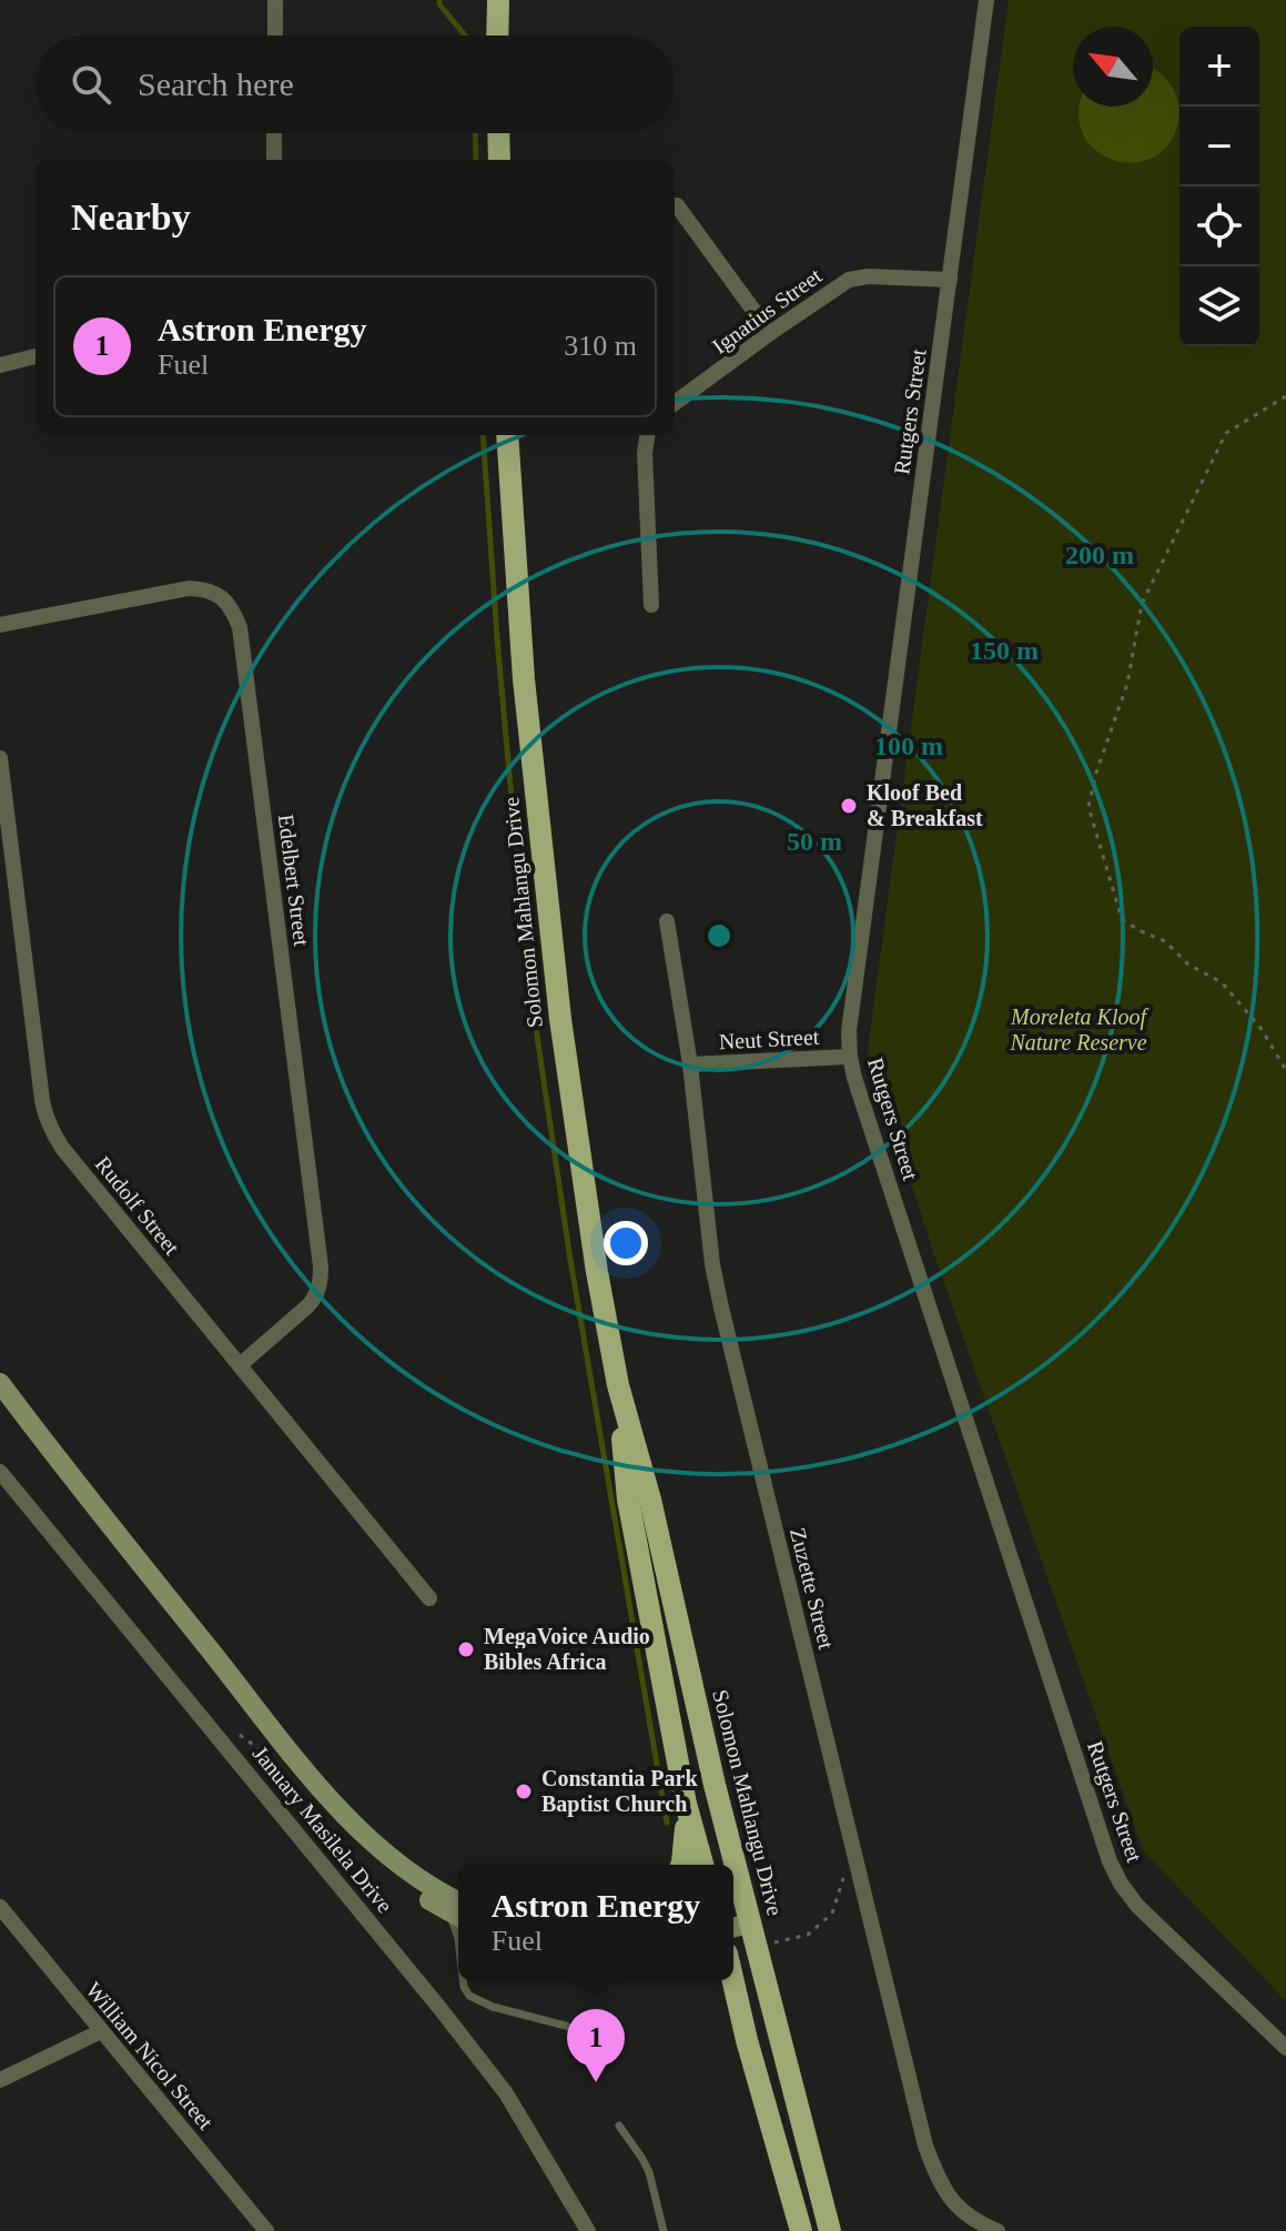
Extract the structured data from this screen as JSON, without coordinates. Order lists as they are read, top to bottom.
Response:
{
  "streets": {
    "main road": ["Solomon Mahlangu Drive", "January Masilela Drive"],
    "street": [
      "Ignatius Street",
      "Rutgers Street",
      "Edelbert Street",
      "Neut Street",
      "Rudolf Street",
      "Zuzette Street",
      "William Nicol Street"
    ]
  },
  "crossings": [
    ["Ignatius Street", "Rutgers Street"],
    ["Rutgers Street", "Neut Street"],
    ["Edelbert Street", "Rudolf Street"],
    ["Neut Street", "Zuzette Street"]
  ],
  "parks": ["Moreleta Kloof Nature Reserve"],
  "places": ["Kloof Bed & Breakfast", "MegaVoice Audio Bibles Africa", "Constantia Park Baptist Church"],
  "north": "top left",
  "page": {
    "map_buttons": ["+", "−"],
    "search": "Search here",
    "heading": "Nearby",
    "list": [
      {
        "mark": "1",
        "name": "Astron Energy",
        "note": "Fuel",
        "value": "310 m"
      }
    ],
    "popup": ["Astron Energy", "Fuel"],
    "pins": "1"
  },
  "rings": [
    "200 m",
    "150 m",
    "100 m",
    "50 m"
  ]
}
